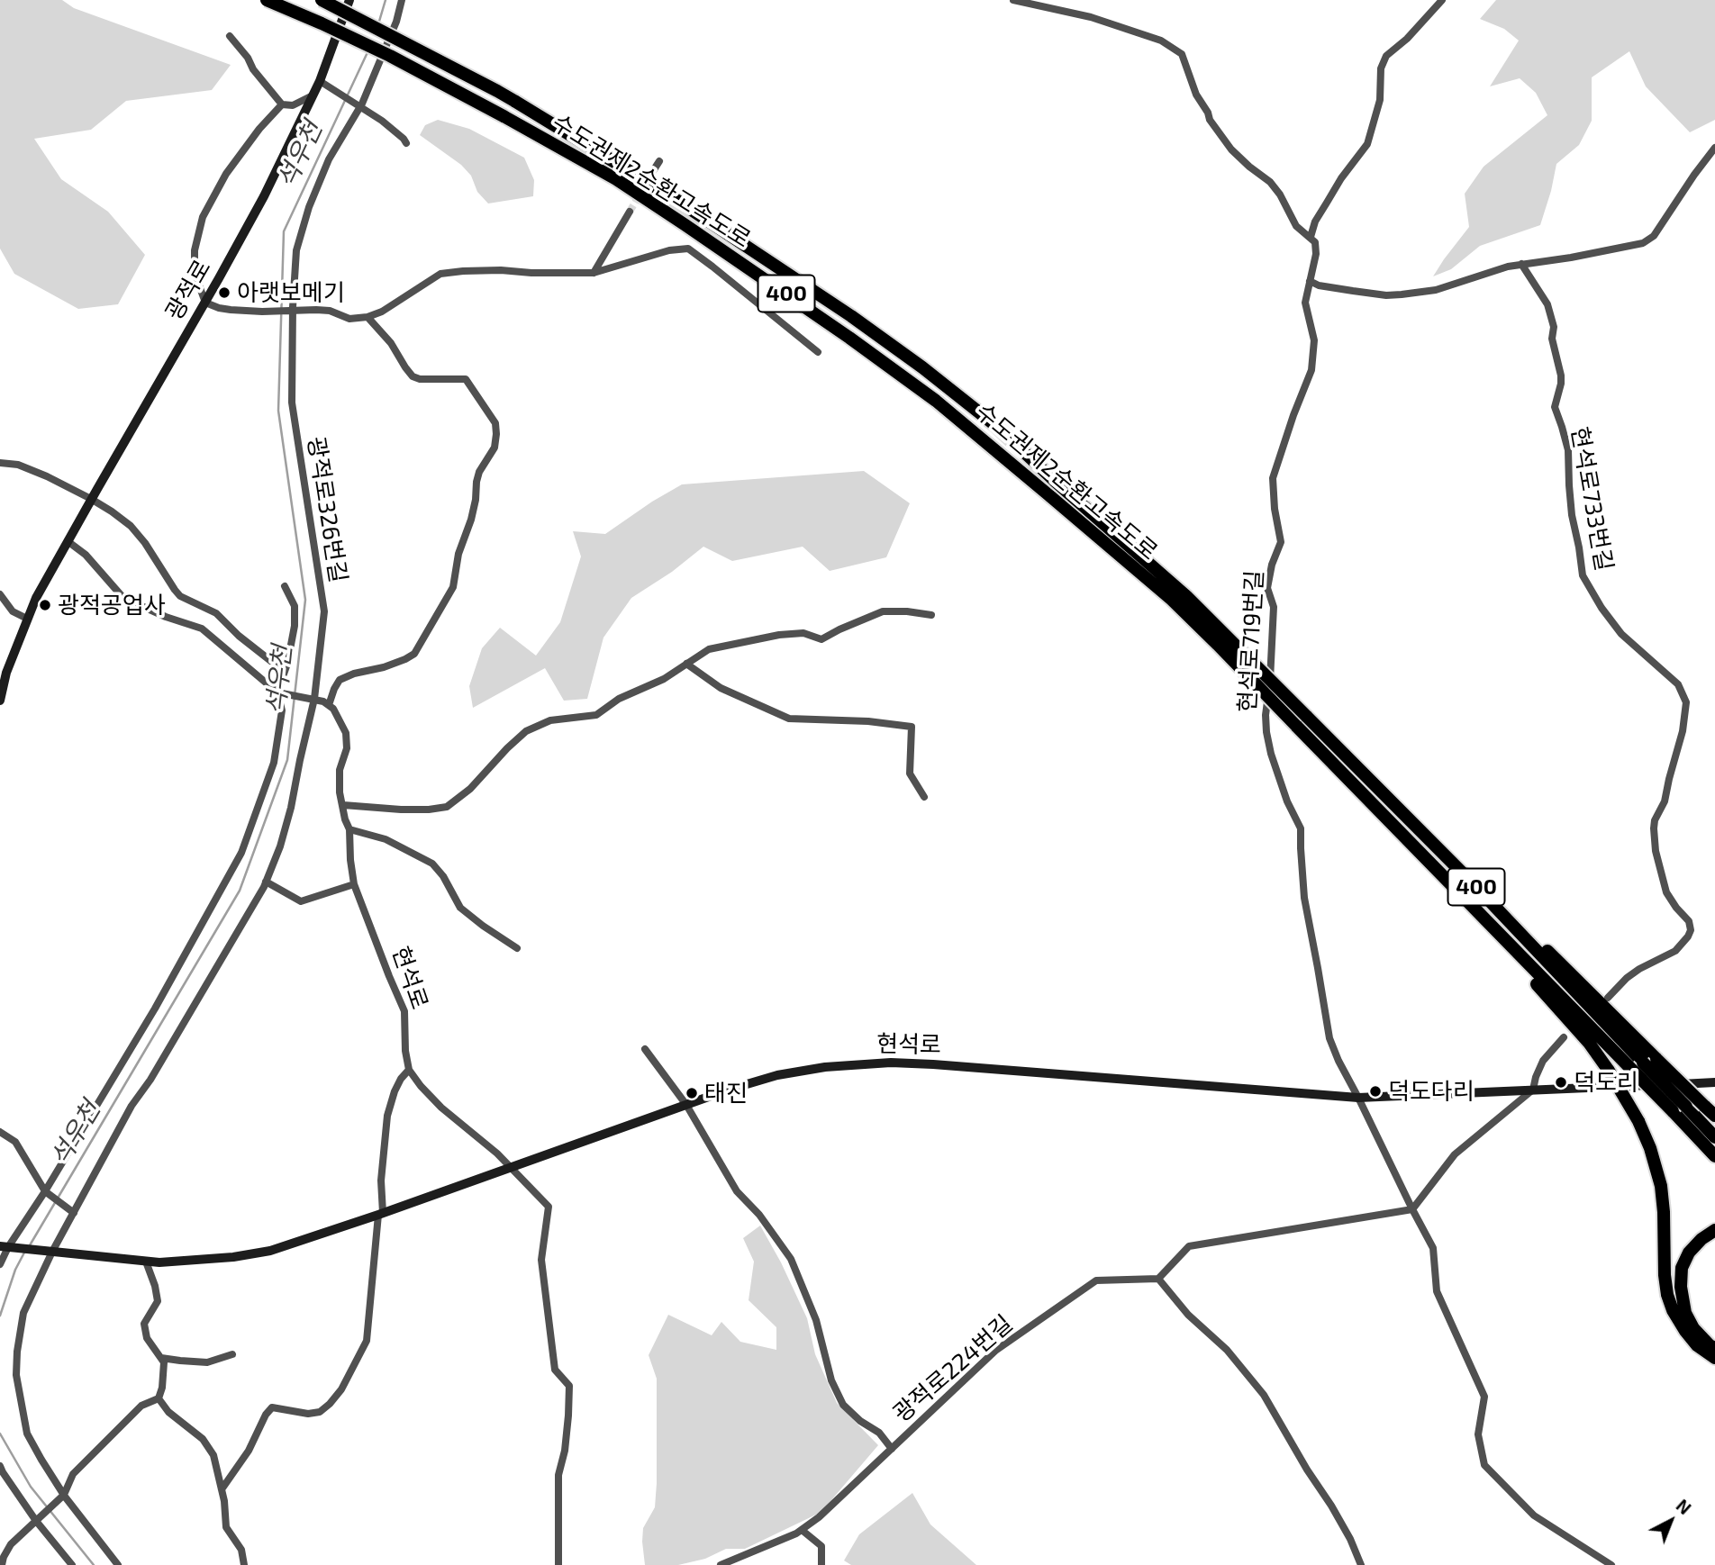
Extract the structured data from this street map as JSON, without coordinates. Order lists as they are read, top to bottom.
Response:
{
  "streets": {
    "highway": ["수도권제2순환고속도로", "400"],
    "street": [
      "광적로",
      "현석로733번길",
      "광적로326번길",
      "현석로719번길",
      "현석로",
      "광적로224번길"
    ]
  },
  "crossings": [
    ["광적로326번길", "현석로"],
    ["현석로719번길", "현석로"]
  ],
  "water": ["석우천"],
  "places": [
    "아랫보메기",
    "광적공업사",
    "덕도리",
    "덕도다리",
    "태진"
  ],
  "north": "top right"
}
